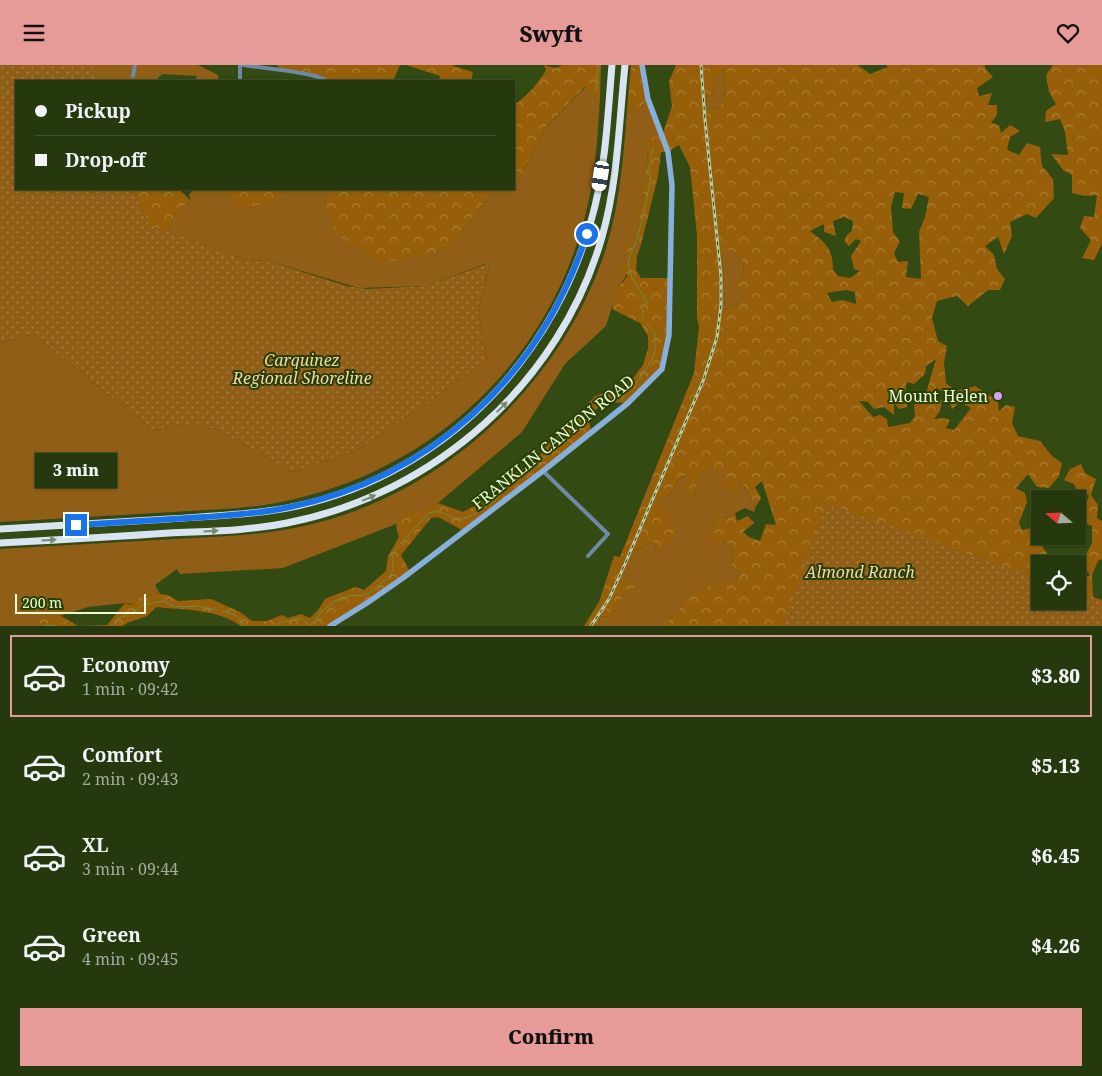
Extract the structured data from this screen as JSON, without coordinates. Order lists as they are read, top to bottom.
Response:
{
  "streets": {
    "street": ["FRANKLIN CANYON ROAD"]
  },
  "parks": ["Carquinez Regional Shoreline", "Almond Ranch"],
  "places": ["Mount Helen"],
  "scale_bar": "200 m",
  "north": "left",
  "page": {
    "header": "Swyft",
    "banner": ["Pickup", "Drop-off"],
    "bubble": "3 min",
    "scale": "200 m",
    "list": [
      {
        "name": "Economy",
        "note": "1 min · 09:42",
        "value": "$3.80"
      },
      {
        "name": "Comfort",
        "note": "2 min · 09:43",
        "value": "$5.13"
      },
      {
        "name": "XL",
        "note": "3 min · 09:44",
        "value": "$6.45"
      },
      {
        "name": "Green",
        "note": "4 min · 09:45",
        "value": "$4.26"
      }
    ],
    "buttons": "Confirm"
  }
}
